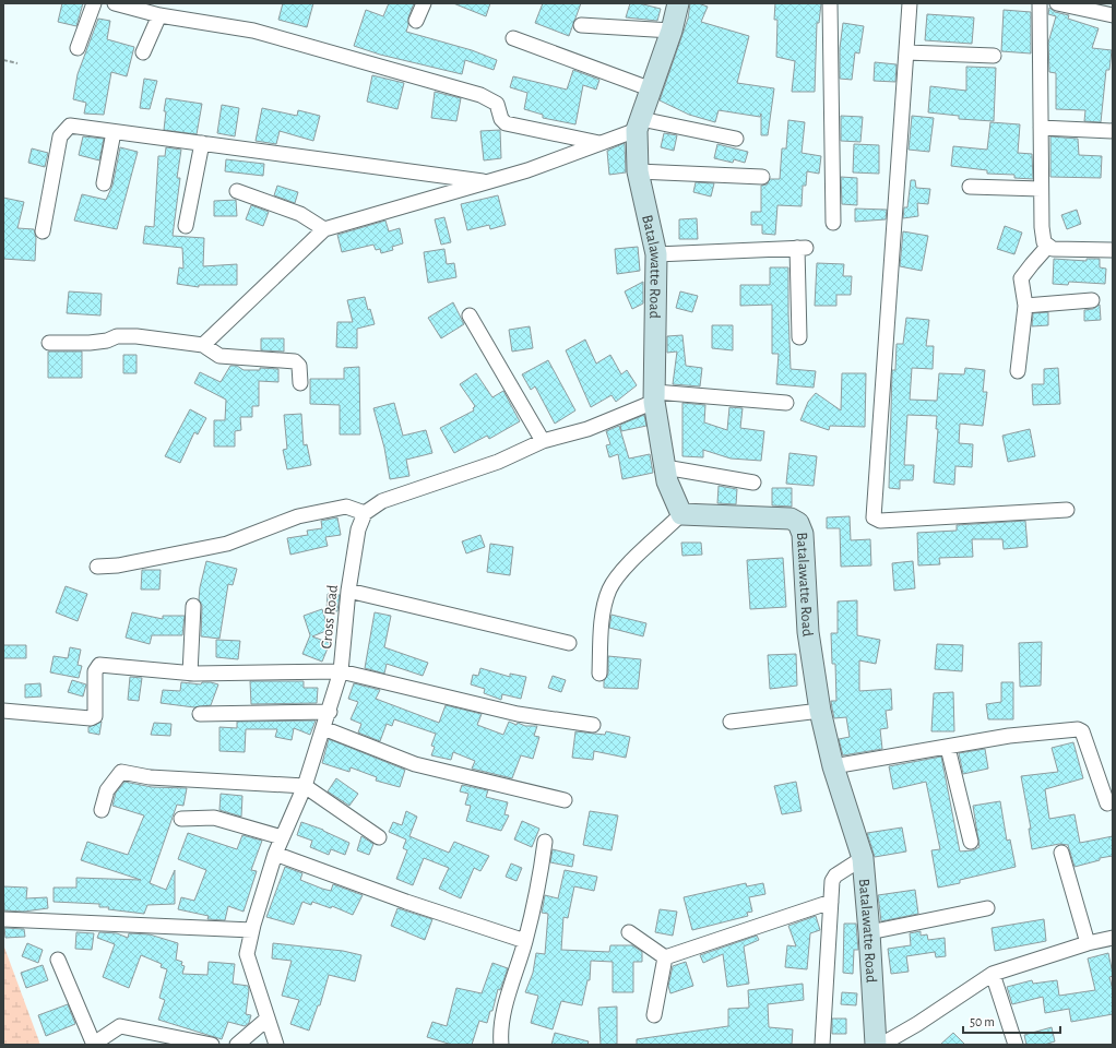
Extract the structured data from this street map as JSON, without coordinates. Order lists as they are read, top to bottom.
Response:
{
  "streets": {
    "street": ["Batalawatte Road", "Cross Road"]
  },
  "scale_bar": "50 m"
}
